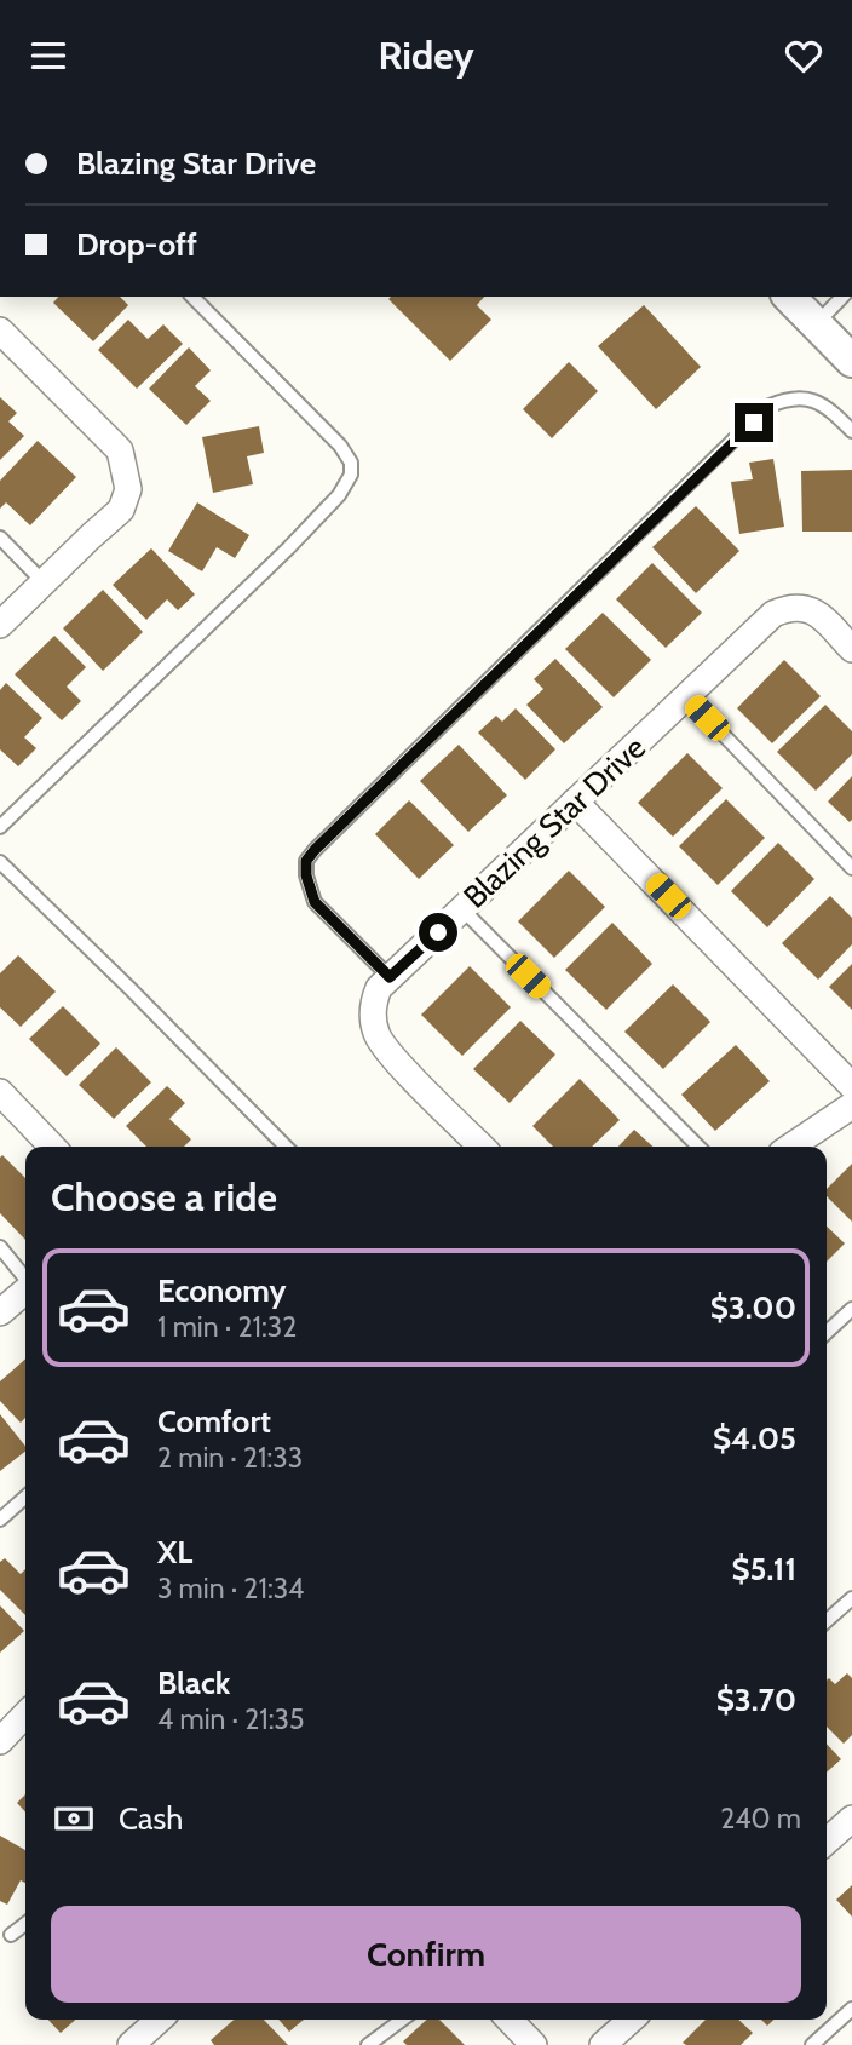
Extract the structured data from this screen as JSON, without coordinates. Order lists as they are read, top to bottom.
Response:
{
  "streets": {
    "street": ["Blazing Star Drive"]
  },
  "page": {
    "header": "Ridey",
    "banner": ["Blazing Star Drive", "Drop-off"],
    "heading": "Choose a ride",
    "list": [
      {
        "name": "Economy",
        "note": "1 min · 21:32",
        "value": "$3.00"
      },
      {
        "name": "Comfort",
        "note": "2 min · 21:33",
        "value": "$4.05"
      },
      {
        "name": "XL",
        "note": "3 min · 21:34",
        "value": "$5.11"
      },
      {
        "name": "Black",
        "note": "4 min · 21:35",
        "value": "$3.70"
      }
    ],
    "pay": ["Cash", "240 m"],
    "buttons": "Confirm"
  }
}
